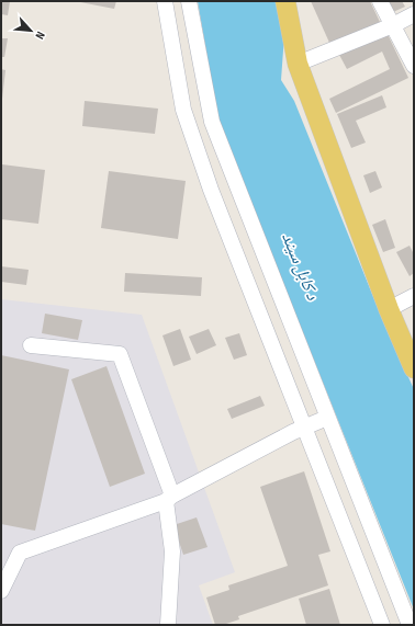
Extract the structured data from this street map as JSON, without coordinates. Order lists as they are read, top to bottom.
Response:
{
  "water": ["د کابل سيند"],
  "north": "bottom right"
}
